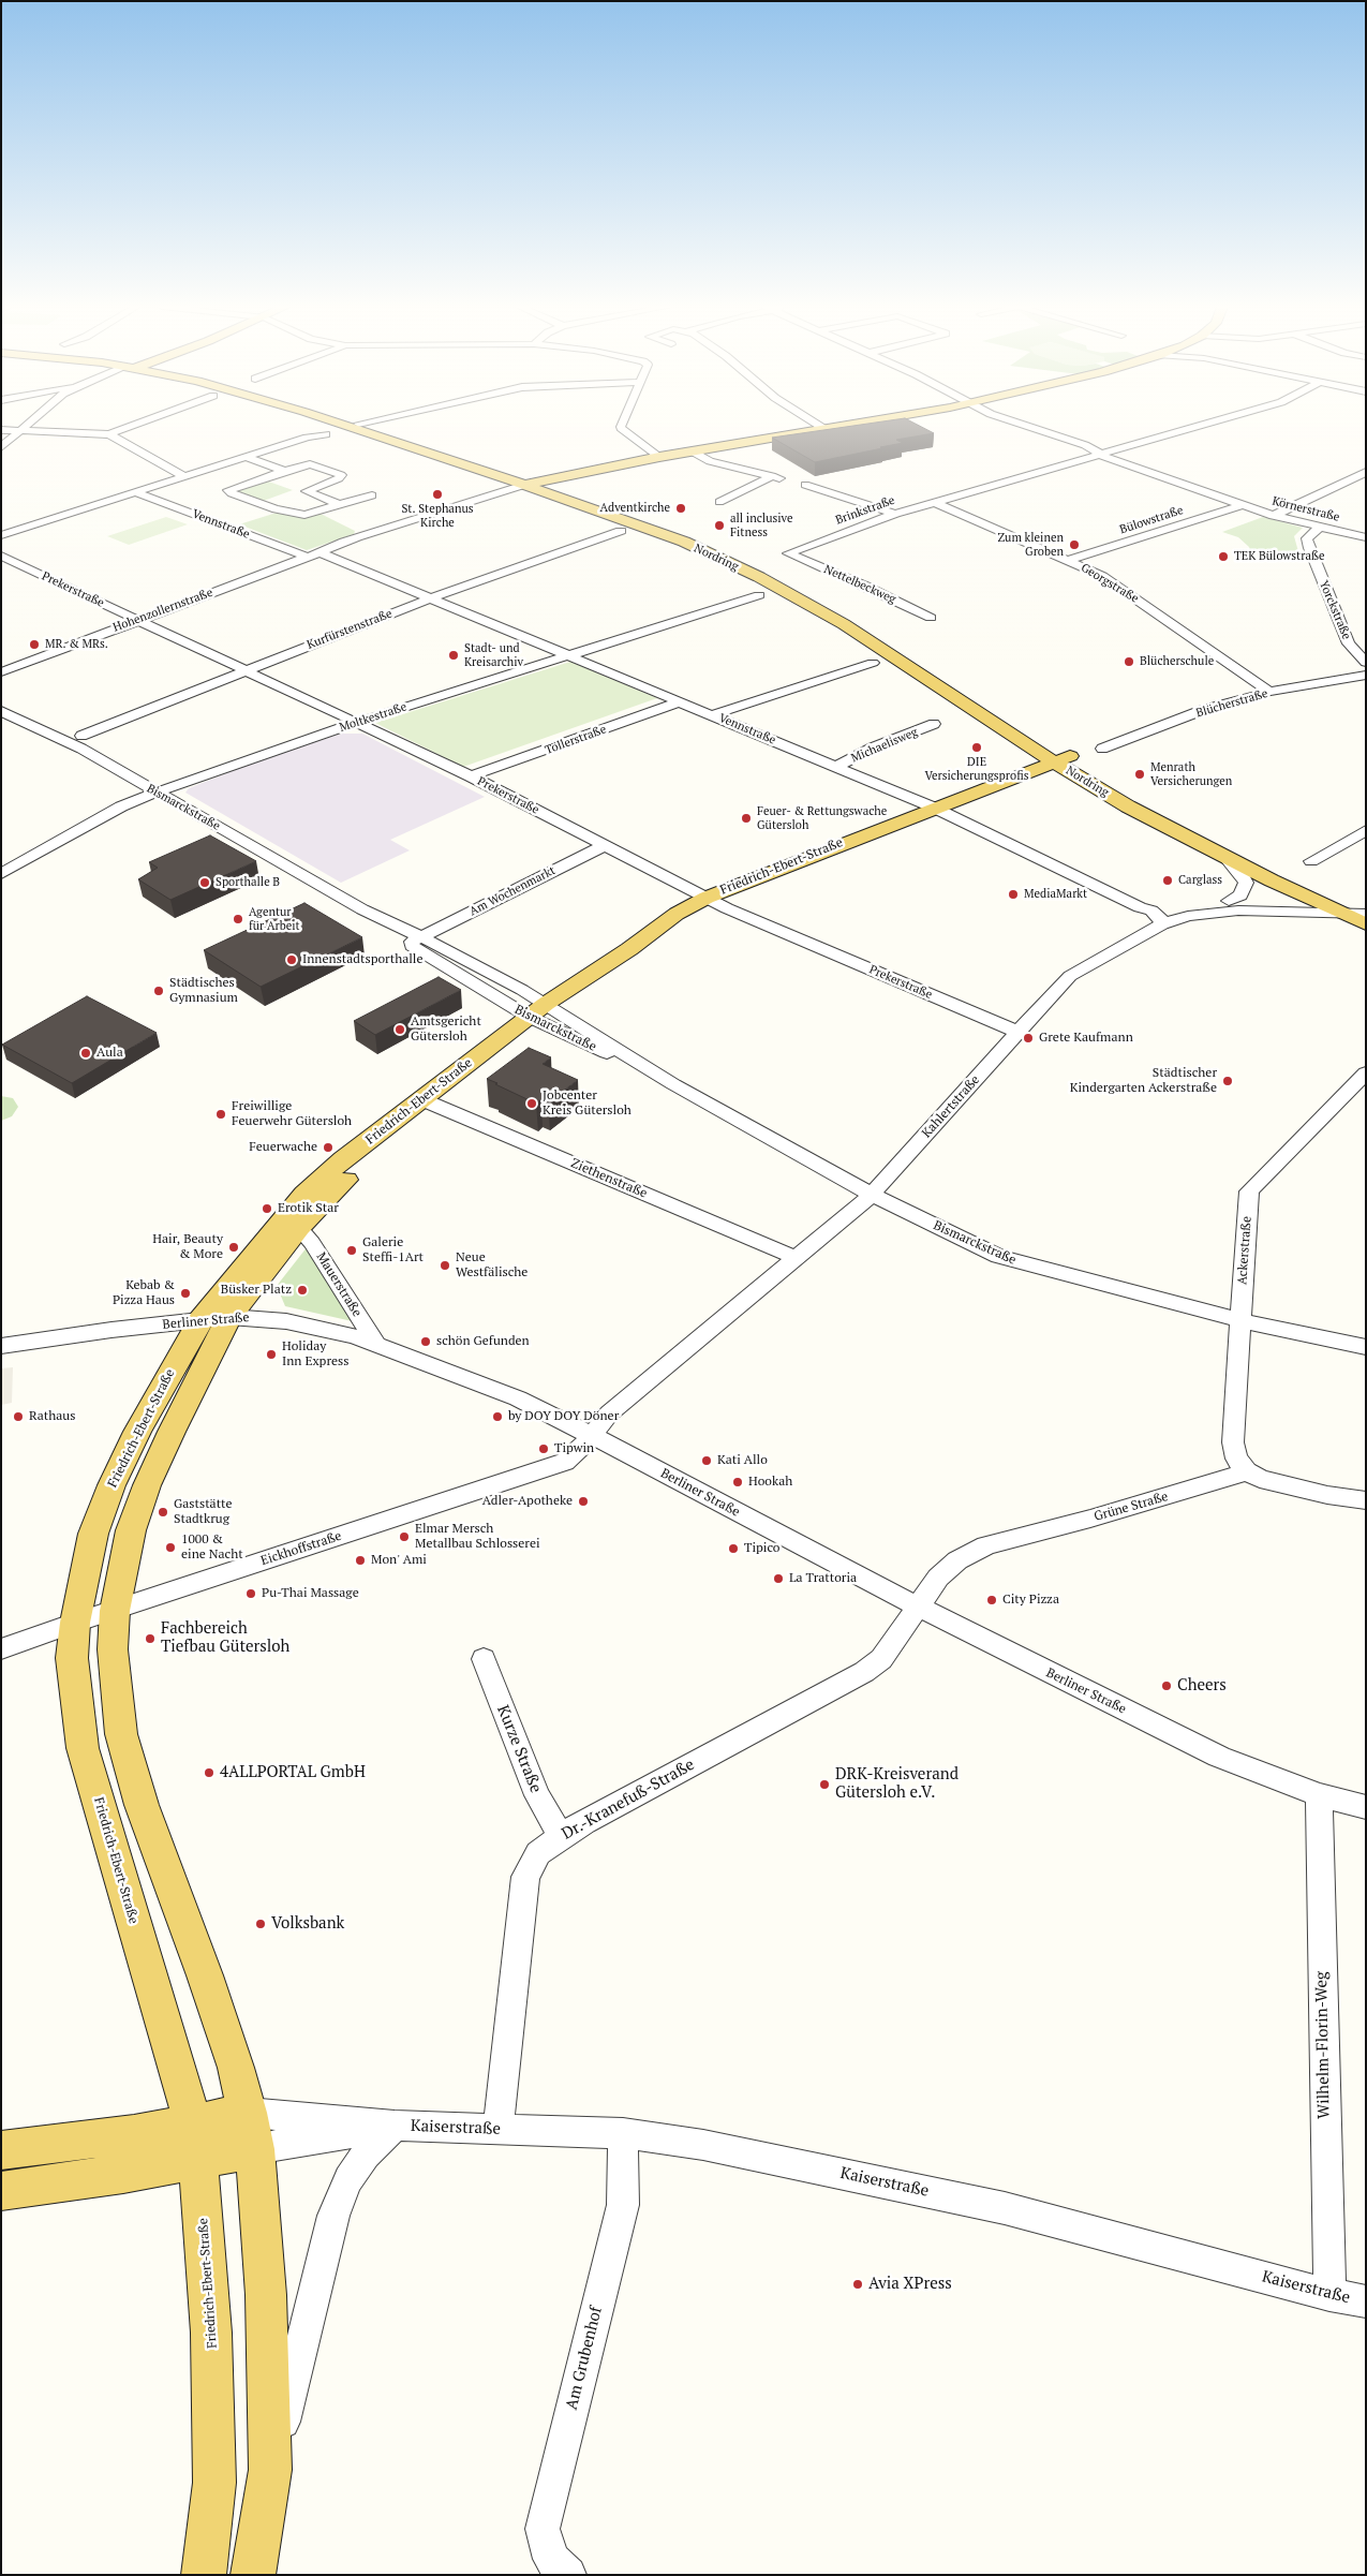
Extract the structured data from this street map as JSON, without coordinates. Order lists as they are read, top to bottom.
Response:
{
  "streets": {
    "main road": ["Nordring", "Friedrich-Ebert-Straße", "Kaiserstraße"],
    "street": [
      "Körnerstraße",
      "Brinkstraße",
      "Bülowstraße",
      "Vennstraße",
      "Georgstraße",
      "Nettelbeckweg",
      "Prekerstraße",
      "Hohenzollernstraße",
      "Yorckstraße",
      "Kurfürstenstraße",
      "Blücherstraße",
      "Moltkestraße",
      "Töllerstraße",
      "Michaelisweg",
      "Bismarckstraße",
      "Am Wochenmarkt",
      "Kahlertstraße",
      "Ziethenstraße",
      "Ackerstraße",
      "Mauerstraße",
      "Berliner Straße",
      "Grüne Straße",
      "Eickhoffstraße",
      "Kurze Straße",
      "Dr.-Kranefuß-Straße",
      "Wilhelm-Florin-Weg",
      "Am Grubenhof"
    ]
  },
  "crossings": [
    ["Körnerstraße", "Brinkstraße"],
    ["Körnerstraße", "Bülowstraße"],
    ["Körnerstraße", "Yorckstraße"],
    ["Brinkstraße", "Georgstraße"],
    ["Brinkstraße", "Nettelbeckweg"],
    ["Bülowstraße", "Georgstraße"],
    ["Vennstraße", "Hohenzollernstraße"],
    ["Vennstraße", "Kurfürstenstraße"],
    ["Vennstraße", "Moltkestraße"],
    ["Vennstraße", "Töllerstraße"],
    ["Vennstraße", "Michaelisweg"],
    ["Vennstraße", "Friedrich-Ebert-Straße"],
    ["Nordring", "Hohenzollernstraße"],
    ["Nordring", "Friedrich-Ebert-Straße"],
    ["Nordring", "Kahlertstraße"],
    ["Georgstraße", "Blücherstraße"],
    ["Prekerstraße", "Hohenzollernstraße"],
    ["Prekerstraße", "Kurfürstenstraße"],
    ["Prekerstraße", "Moltkestraße"],
    ["Prekerstraße", "Töllerstraße"],
    ["Prekerstraße", "Friedrich-Ebert-Straße"],
    ["Prekerstraße", "Am Wochenmarkt"],
    ["Prekerstraße", "Kahlertstraße"],
    ["Moltkestraße", "Bismarckstraße"],
    ["Bismarckstraße", "Friedrich-Ebert-Straße"],
    ["Bismarckstraße", "Am Wochenmarkt"],
    ["Bismarckstraße", "Kahlertstraße"],
    ["Bismarckstraße", "Ackerstraße"],
    ["Friedrich-Ebert-Straße", "Ziethenstraße"],
    ["Friedrich-Ebert-Straße", "Mauerstraße"],
    ["Friedrich-Ebert-Straße", "Berliner Straße"],
    ["Friedrich-Ebert-Straße", "Eickhoffstraße"],
    ["Friedrich-Ebert-Straße", "Kaiserstraße"],
    ["Kahlertstraße", "Ziethenstraße"],
    ["Kahlertstraße", "Berliner Straße"],
    ["Kahlertstraße", "Eickhoffstraße"],
    ["Ackerstraße", "Grüne Straße"],
    ["Mauerstraße", "Berliner Straße"],
    ["Berliner Straße", "Grüne Straße"],
    ["Berliner Straße", "Eickhoffstraße"],
    ["Berliner Straße", "Dr.-Kranefuß-Straße"],
    ["Berliner Straße", "Wilhelm-Florin-Weg"],
    ["Grüne Straße", "Dr.-Kranefuß-Straße"],
    ["Kurze Straße", "Dr.-Kranefuß-Straße"],
    ["Dr.-Kranefuß-Straße", "Kaiserstraße"],
    ["Wilhelm-Florin-Weg", "Kaiserstraße"],
    ["Kaiserstraße", "Am Grubenhof"]
  ],
  "places": [
    "St. Stephanus Kirche",
    "Adventkirche",
    "all inclusive Fitness",
    "Zum kleinen Groben",
    "TEK Bülowstraße",
    "MR. & MRs.",
    "Stadt- und Kreisarchiv",
    "Blücherschule",
    "DIE Versicherungsprofis",
    "Menrath Versicherungen",
    "Feuer- & Rettungswache Gütersloh",
    "Carglass",
    "Sporthalle B",
    "MediaMarkt",
    "Agentur für Arbeit",
    "Innenstadtsporthalle",
    "Städtisches Gymnasium",
    "Amtsgericht Gütersloh",
    "Grete Kaufmann",
    "Aula",
    "Städtischer Kindergarten Ackerstraße",
    "Jobcenter Kreis Gütersloh",
    "Freiwillige Feuerwehr Gütersloh",
    "Feuerwache",
    "Erotik Star",
    "Hair, Beauty & More",
    "Galerie Steffi-1Art",
    "Neue Westfälische",
    "Büsker Platz",
    "Kebab & Pizza Haus",
    "schön Gefunden",
    "Holiday Inn Express",
    "Rathaus",
    "by DOY DOY Döner",
    "Tipwin",
    "Kati Allo",
    "Hookah",
    "Adler-Apotheke",
    "Gaststätte Stadtkrug",
    "Elmar Mersch Metallbau Schlosserei",
    "1000 & eine Nacht",
    "Tipico",
    "Mon' Ami",
    "La Trattoria",
    "Pu-Thai Massage",
    "City Pizza",
    "Fachbereich Tiefbau Gütersloh",
    "Cheers",
    "4ALLPORTAL GmbH",
    "DRK-Kreisverand Gütersloh e.V.",
    "Volksbank",
    "Avia XPress"
  ]
}
